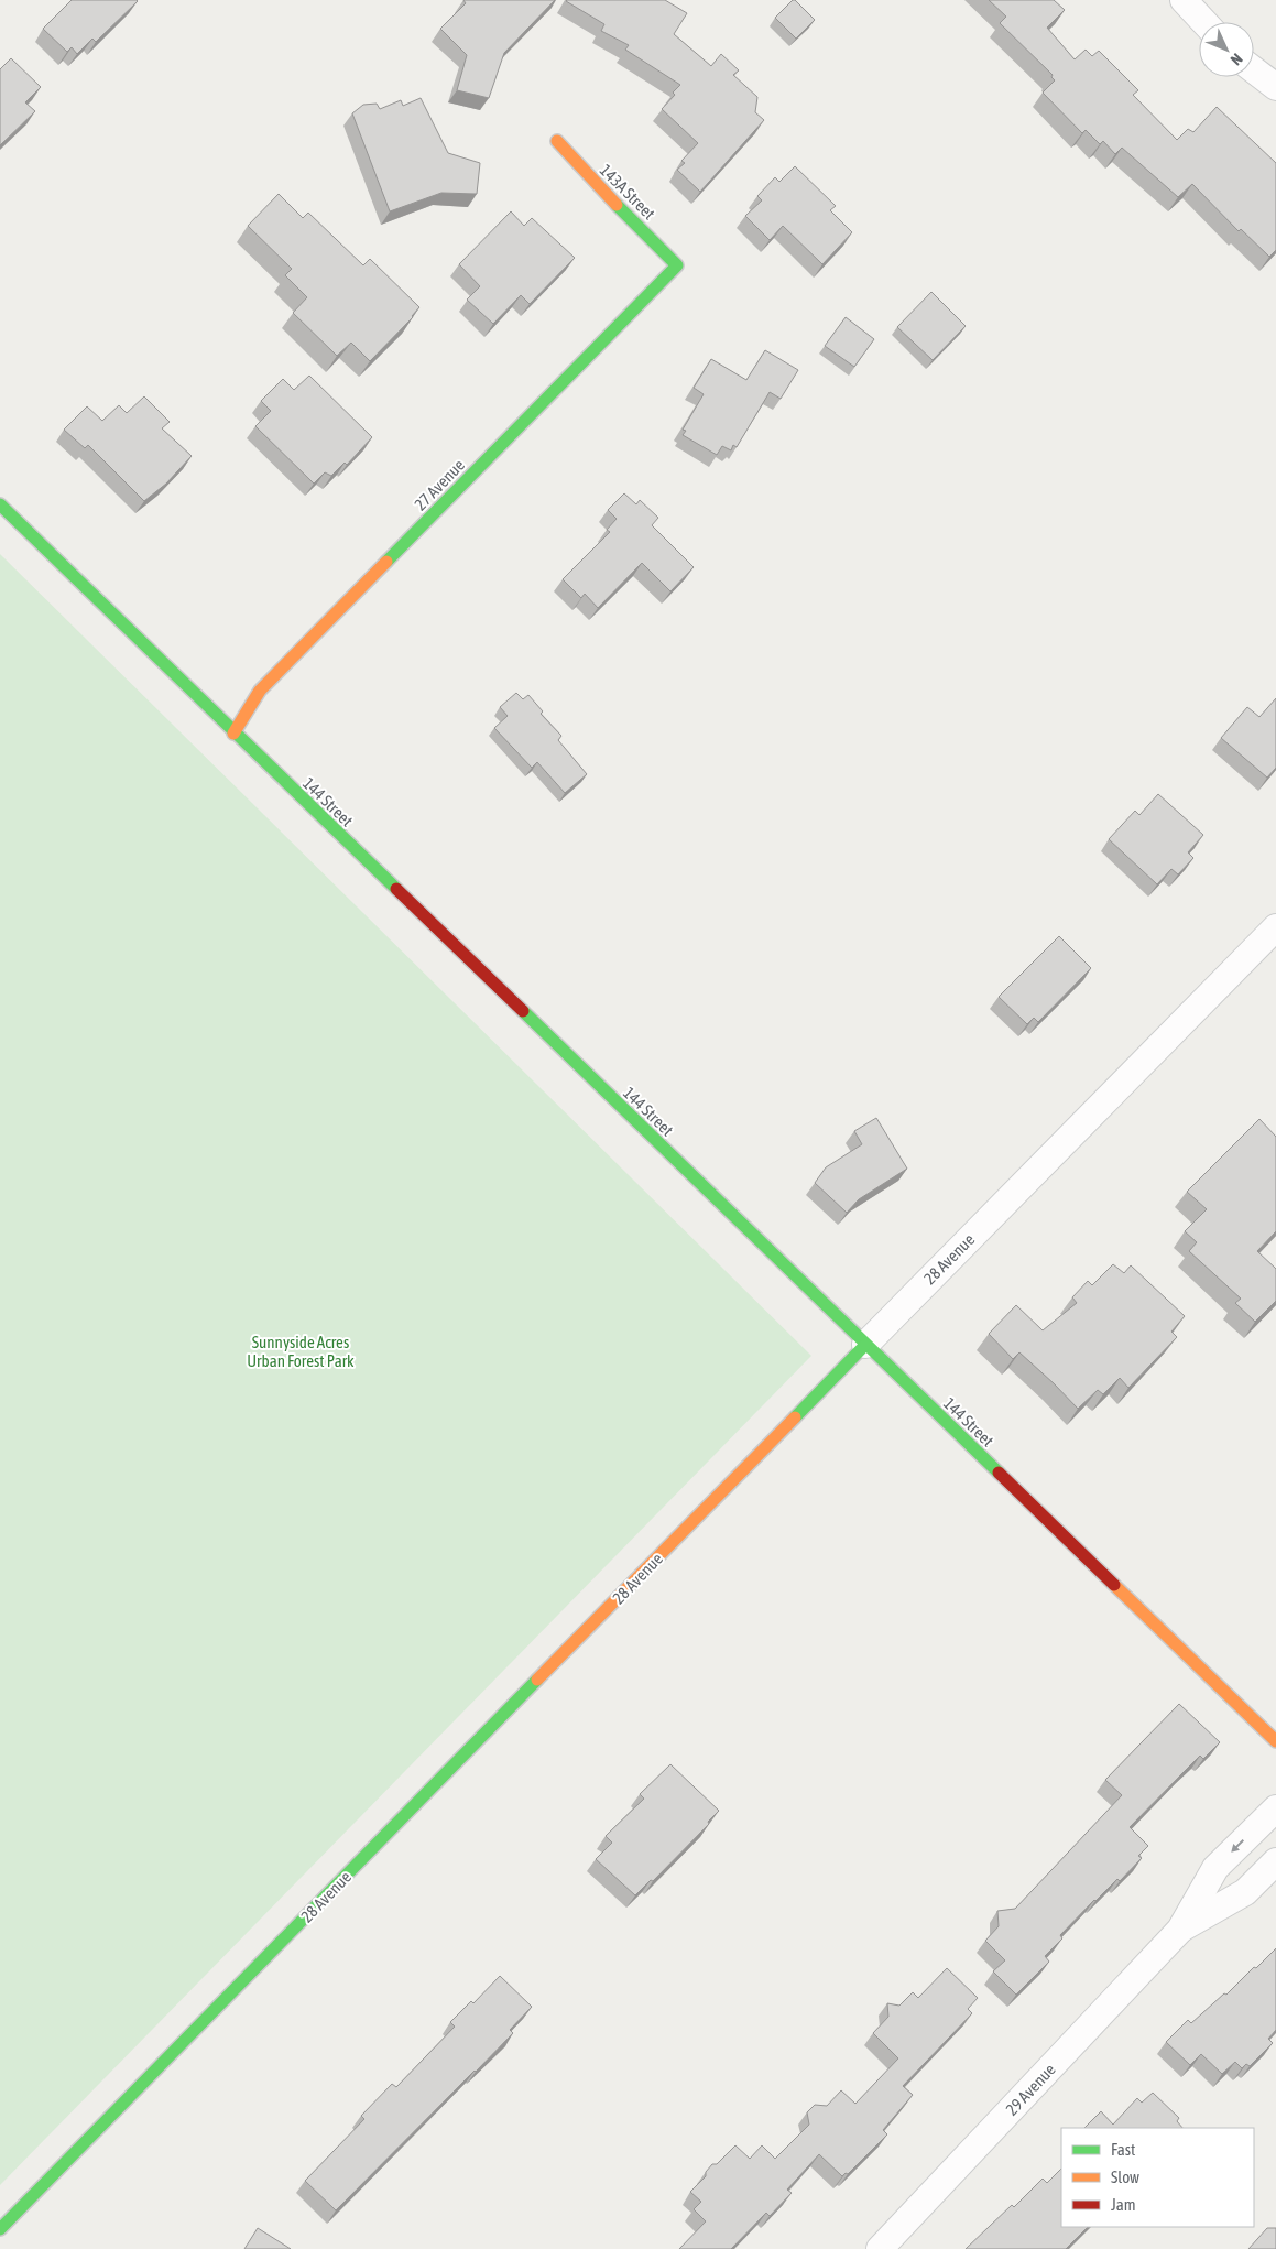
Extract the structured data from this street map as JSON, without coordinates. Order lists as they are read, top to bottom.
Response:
{
  "streets": {
    "street": [
      "143A Street",
      "27 Avenue",
      "144 Street",
      "28 Avenue",
      "29 Avenue"
    ]
  },
  "crossings": [
    ["143A Street", "27 Avenue"],
    ["27 Avenue", "144 Street"],
    ["144 Street", "28 Avenue"]
  ],
  "parks": ["Sunnyside Acres Urban Forest Park"],
  "legend": ["Fast", "Slow", "Jam"],
  "north": "bottom right"
}
